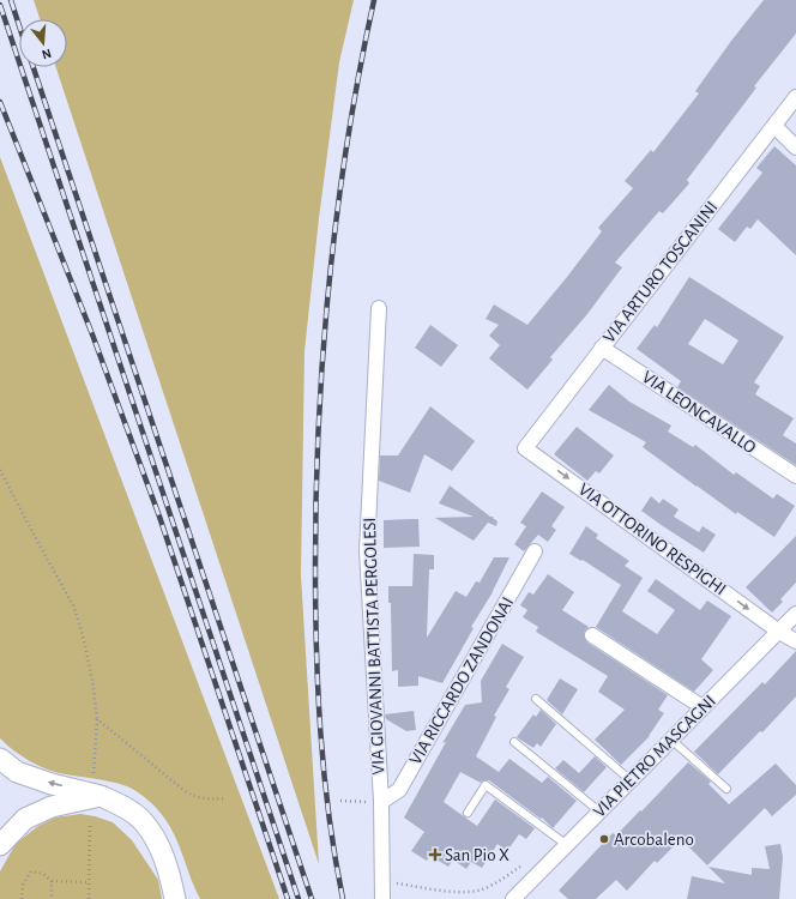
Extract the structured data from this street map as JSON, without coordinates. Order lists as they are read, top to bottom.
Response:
{
  "streets": {
    "street": [
      "VIA ARTURO TOSCANINI",
      "VIA LEONCAVALLO",
      "VIA OTTORINO RESPIGHI",
      "VIA GIOVANNI BATTISTA PERGOLESI",
      "VIA RICCARDO ZANDONAI",
      "VIA PIETRO MASCAGNI"
    ]
  },
  "crossings": [
    ["VIA ARTURO TOSCANINI", "VIA LEONCAVALLO"],
    ["VIA ARTURO TOSCANINI", "VIA OTTORINO RESPIGHI"],
    ["VIA OTTORINO RESPIGHI", "VIA PIETRO MASCAGNI"],
    ["VIA GIOVANNI BATTISTA PERGOLESI", "VIA RICCARDO ZANDONAI"]
  ],
  "places": {
    "other": ["Arcobaleno"],
    "health": ["San Pio X"]
  },
  "north": "bottom"
}
